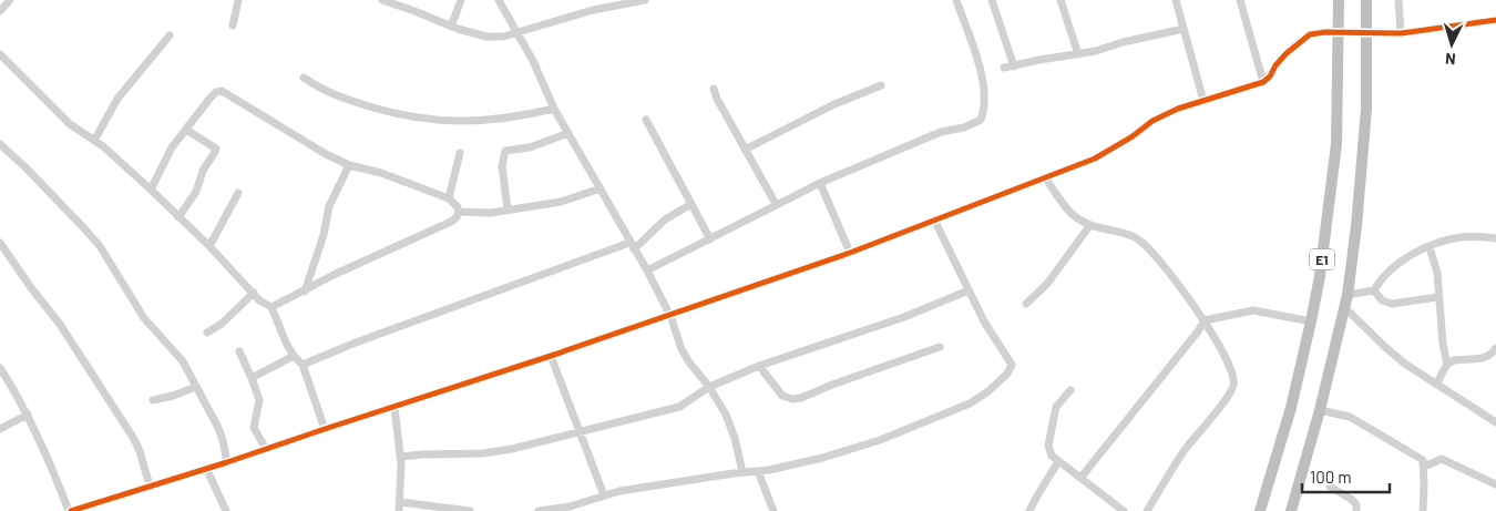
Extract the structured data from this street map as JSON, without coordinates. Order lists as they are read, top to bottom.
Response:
{
  "streets": {
    "highway": ["E1"]
  },
  "scale_bar": "100 m",
  "north": "bottom"
}
